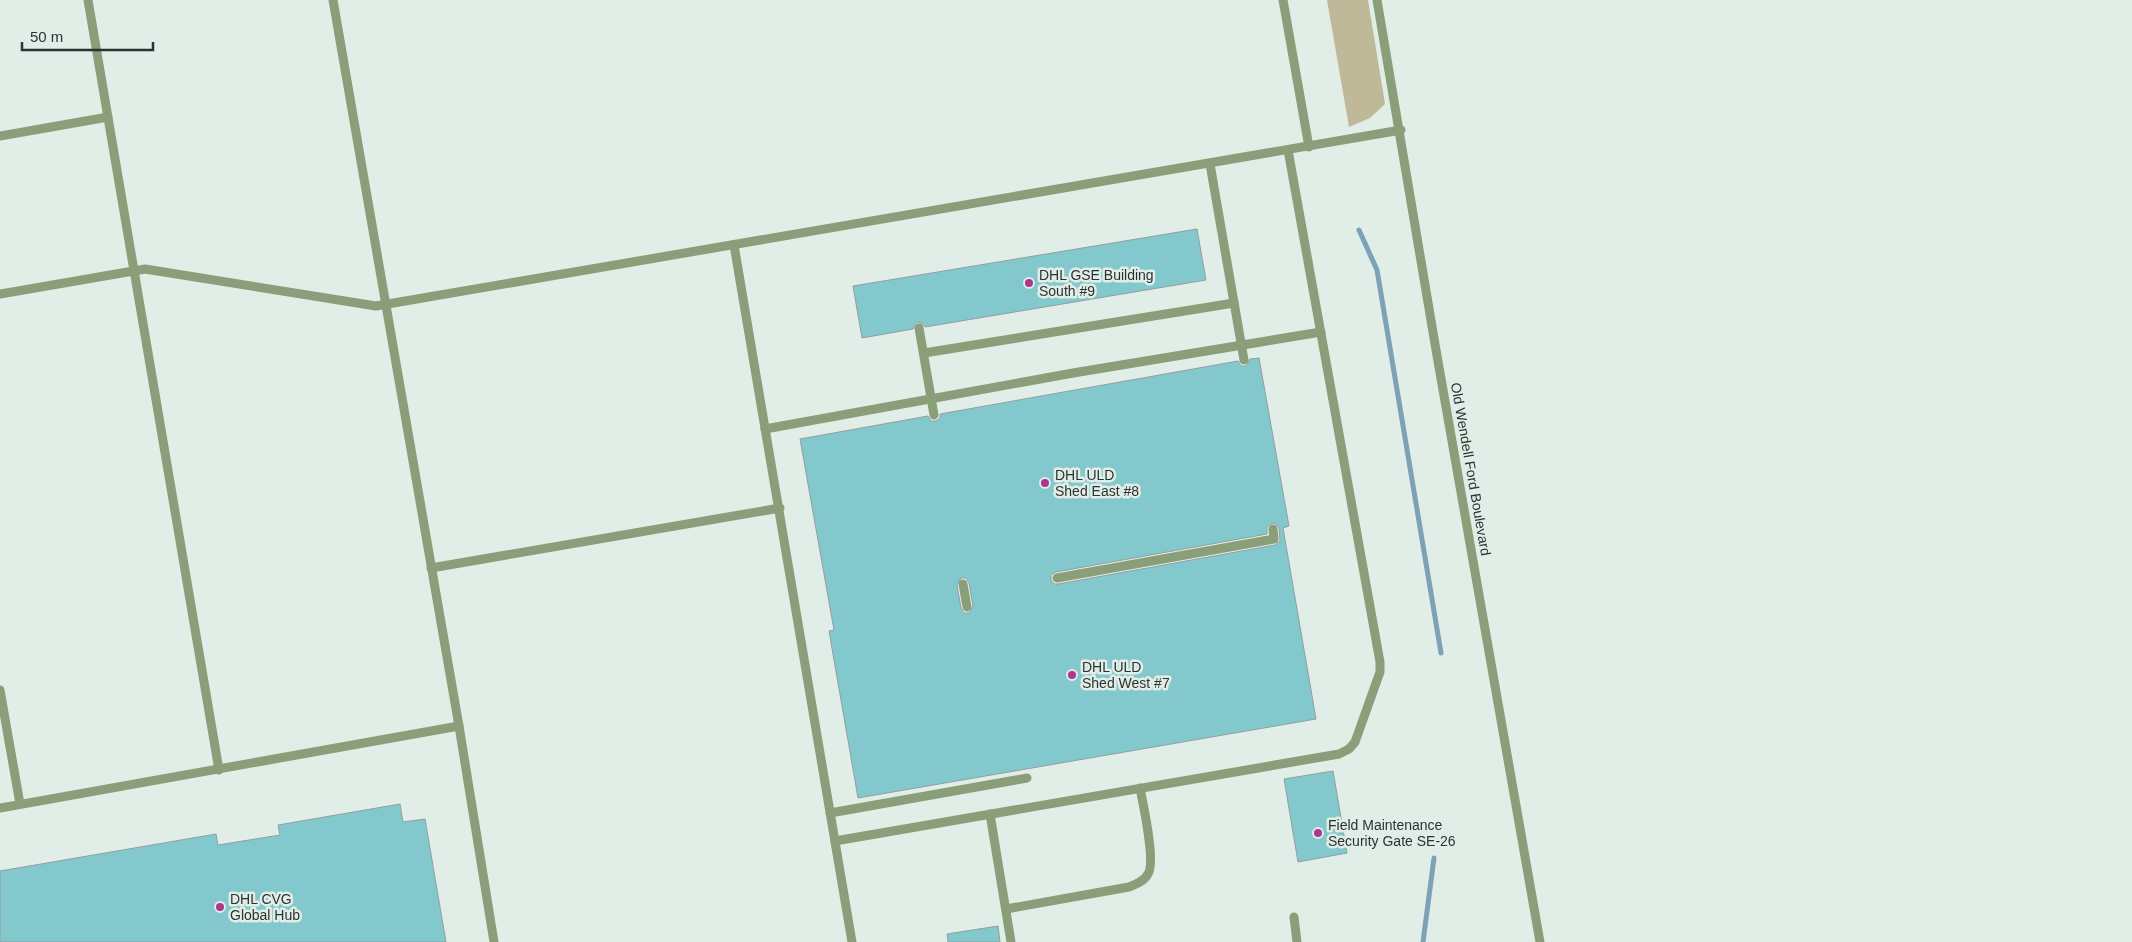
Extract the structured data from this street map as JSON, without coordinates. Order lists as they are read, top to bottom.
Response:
{
  "streets": {
    "lane": ["Old Wendell Ford Boulevard"]
  },
  "places": [
    "DHL GSE Building South #9",
    "DHL ULD Shed East #8",
    "DHL ULD Shed West #7",
    "Field Maintenance Security Gate SE-26",
    "DHL CVG Global Hub"
  ],
  "scale_bar": "50 m"
}
